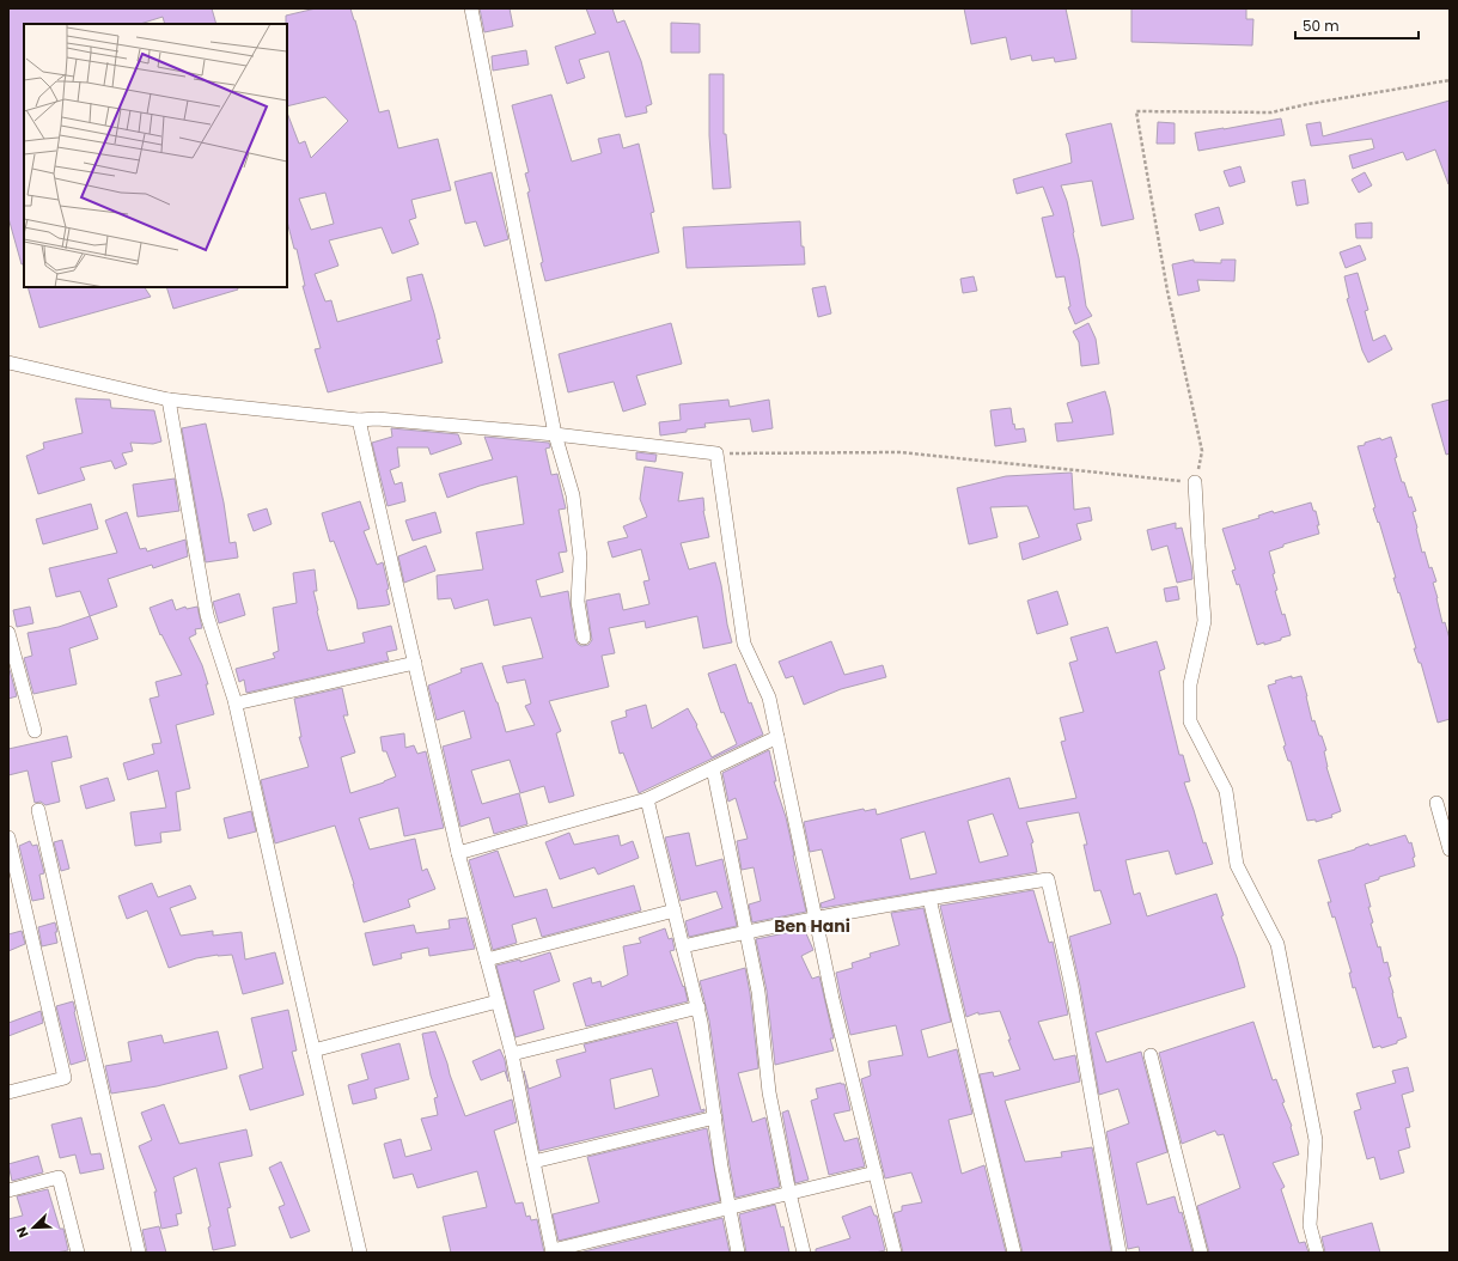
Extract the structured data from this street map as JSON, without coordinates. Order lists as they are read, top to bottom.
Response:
{
  "districts": ["Ben Hani"],
  "scale_bar": "50 m",
  "north": "bottom left"
}
